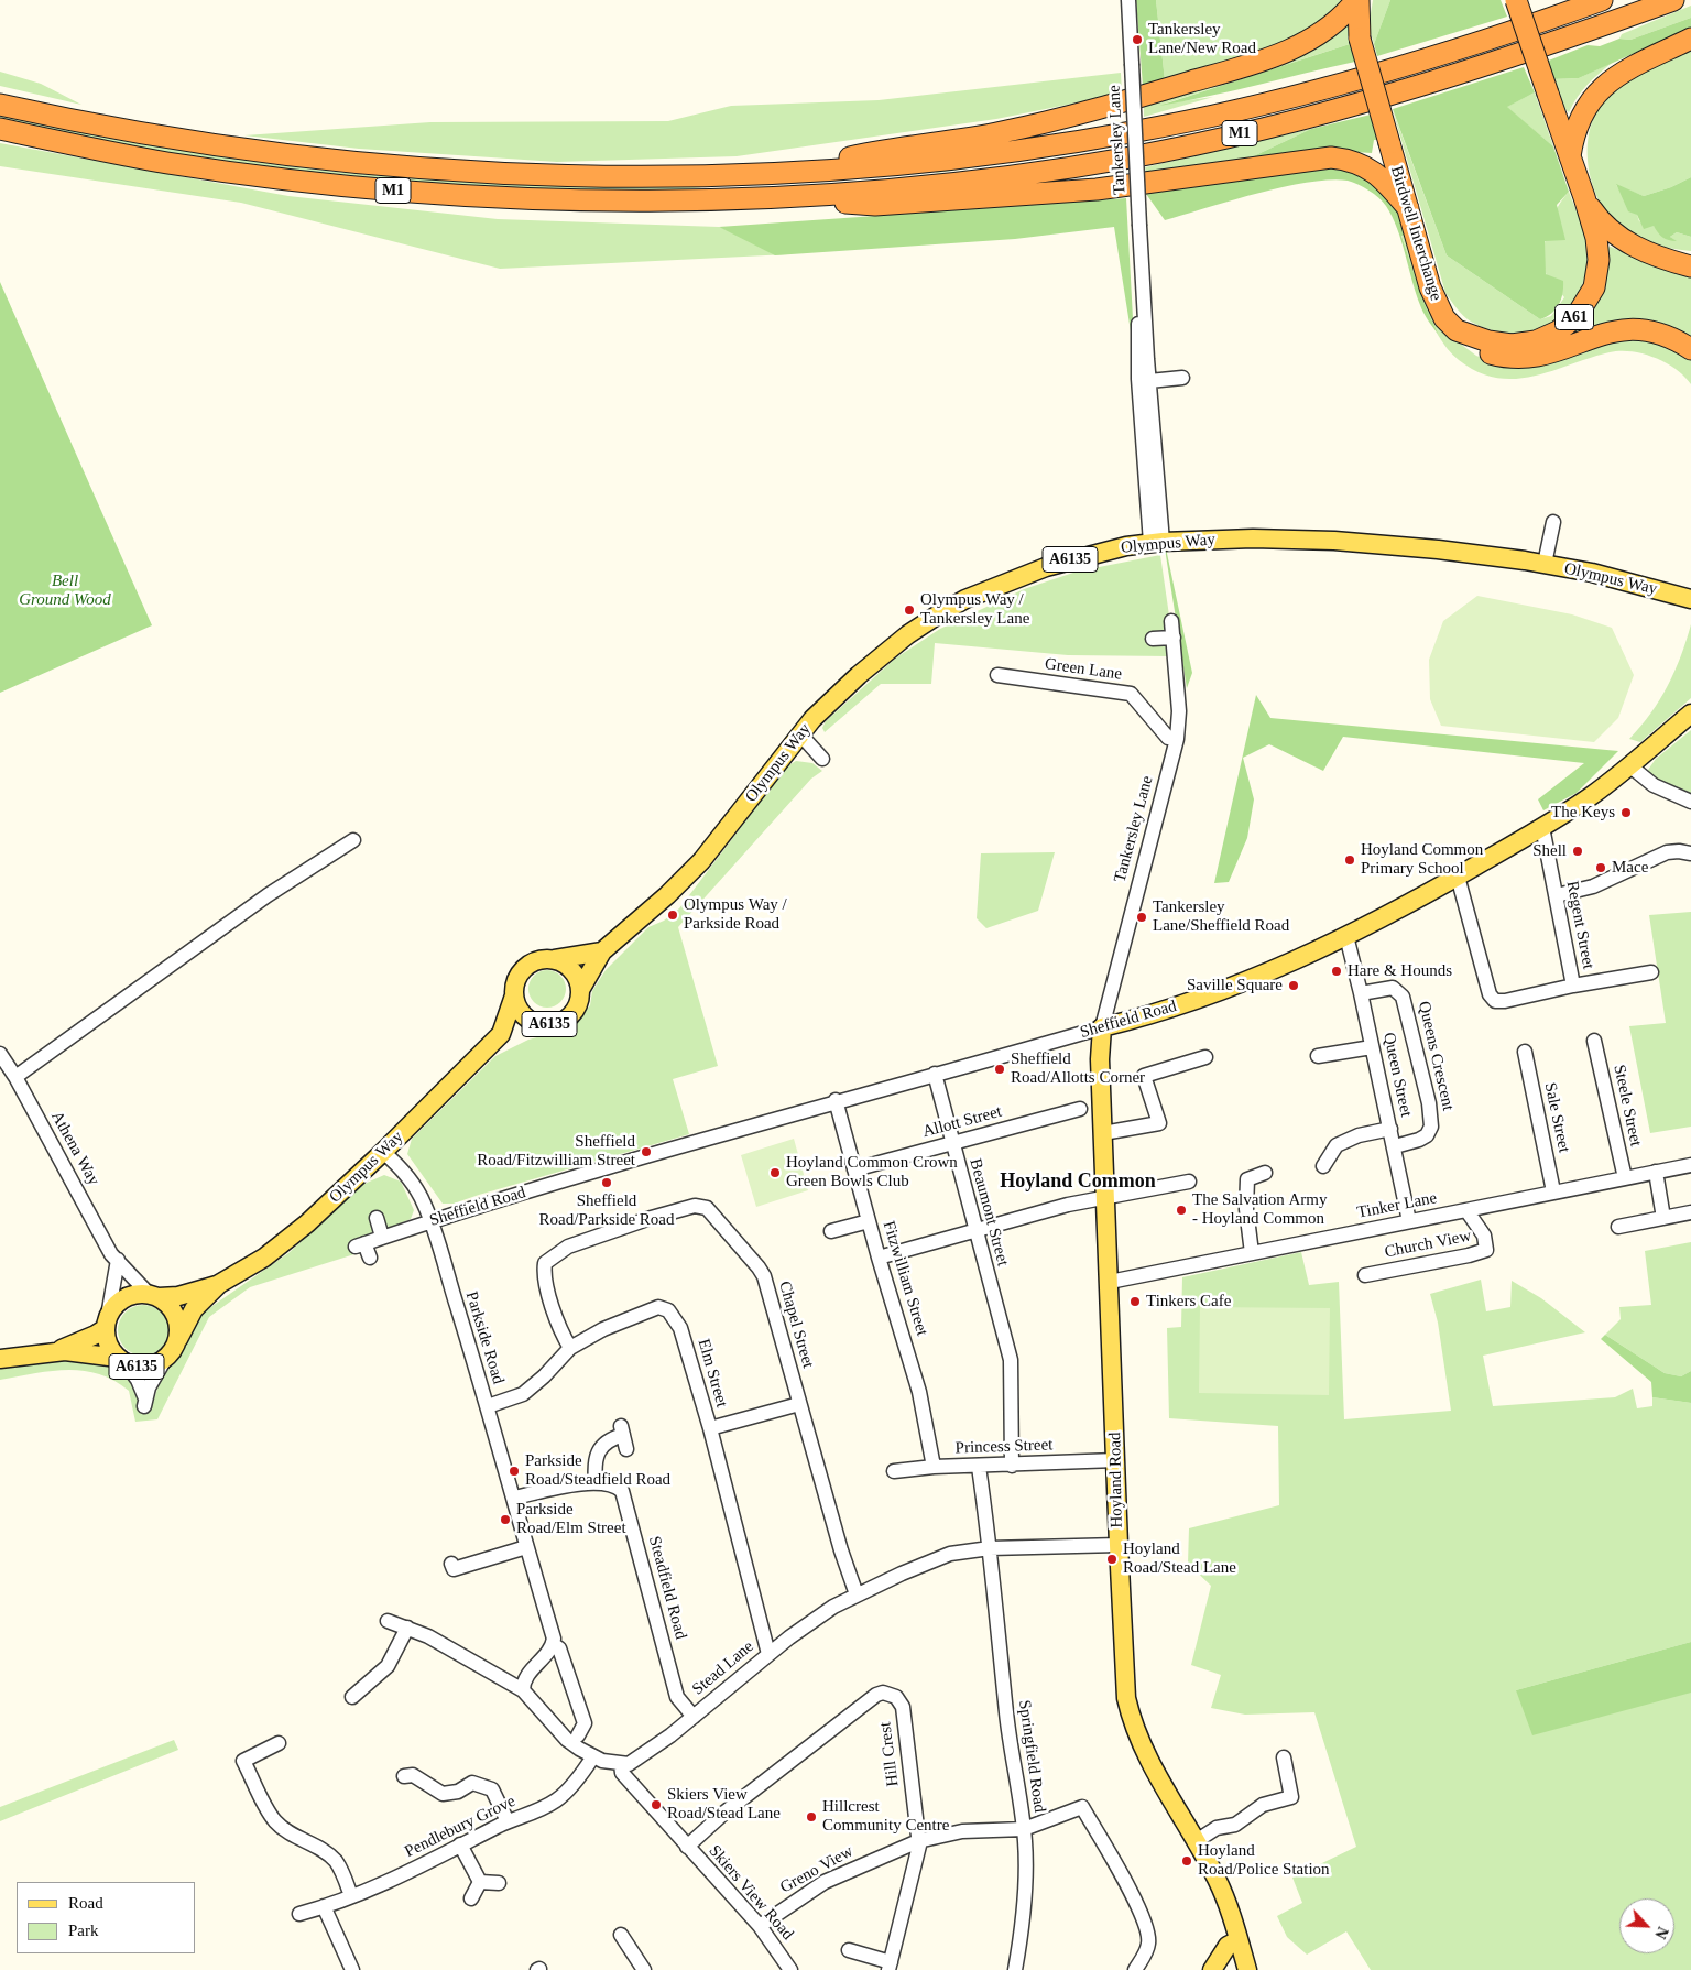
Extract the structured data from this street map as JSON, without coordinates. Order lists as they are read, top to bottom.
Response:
{
  "streets": {
    "highway": ["M1", "Birdwell Interchange", "A61"],
    "main road": [
      "Olympus Way",
      "A6135",
      "Sheffield Road",
      "Hoyland Road"
    ],
    "street": [
      "Tankersley Lane",
      "Green Lane",
      "Regent Street",
      "Queens Crescent",
      "Queen Street",
      "Steele Street",
      "Sale Street",
      "Allott Street",
      "Athena Way",
      "Tinker Lane",
      "Beaumont Street",
      "Church View",
      "Fitzwilliam Street",
      "Chapel Street",
      "Parkside Road",
      "Elm Street",
      "Princess Street",
      "Steadfield Road",
      "Stead Lane",
      "Hill Crest",
      "Springfield Road",
      "Pendlebury Grove",
      "Greno View",
      "Skiers View Road"
    ]
  },
  "crossings": [
    ["M1", "Birdwell Interchange"],
    ["Tankersley Lane", "Olympus Way"],
    ["Tankersley Lane", "Green Lane"],
    ["Tankersley Lane", "Sheffield Road"],
    ["Tankersley Lane", "Hoyland Road"],
    ["Birdwell Interchange", "A61"],
    ["Olympus Way", "A6135"],
    ["Olympus Way", "Athena Way"],
    ["Olympus Way", "Parkside Road"],
    ["A6135", "Athena Way"],
    ["Regent Street", "Sheffield Road"],
    ["Sheffield Road", "Queen Street"],
    ["Sheffield Road", "Beaumont Street"],
    ["Sheffield Road", "Fitzwilliam Street"],
    ["Sheffield Road", "Parkside Road"],
    ["Sheffield Road", "Hoyland Road"],
    ["Queens Crescent", "Queen Street"],
    ["Queen Street", "Tinker Lane"],
    ["Steele Street", "Tinker Lane"],
    ["Sale Street", "Tinker Lane"],
    ["Allott Street", "Beaumont Street"],
    ["Allott Street", "Fitzwilliam Street"],
    ["Tinker Lane", "Church View"],
    ["Tinker Lane", "Hoyland Road"],
    ["Beaumont Street", "Princess Street"],
    ["Fitzwilliam Street", "Princess Street"],
    ["Chapel Street", "Elm Street"],
    ["Chapel Street", "Stead Lane"],
    ["Parkside Road", "Elm Street"],
    ["Elm Street", "Stead Lane"],
    ["Princess Street", "Hoyland Road"],
    ["Princess Street", "Springfield Road"],
    ["Hoyland Road", "Stead Lane"],
    ["Steadfield Road", "Stead Lane"],
    ["Stead Lane", "Springfield Road"],
    ["Stead Lane", "Skiers View Road"],
    ["Hill Crest", "Greno View"],
    ["Hill Crest", "Skiers View Road"],
    ["Springfield Road", "Greno View"],
    ["Greno View", "Skiers View Road"]
  ],
  "districts": ["Hoyland Common"],
  "parks": ["Bell Ground Wood"],
  "places": [
    "Tankersley Lane/New Road",
    "Olympus Way / Tankersley Lane",
    "The Keys",
    "Shell",
    "Hoyland Common Primary School",
    "Mace",
    "Olympus Way / Parkside Road",
    "Tankersley Lane/Sheffield Road",
    "Hare & Hounds",
    "Saville Square",
    "Sheffield Road/Allotts Corner",
    "Sheffield Road/Fitzwilliam Street",
    "Hoyland Common Crown Green Bowls Club",
    "Sheffield Road/Parkside Road",
    "The Salvation Army - Hoyland Common",
    "Tinkers Cafe",
    "Parkside Road/Steadfield Road",
    "Parkside Road/Elm Street",
    "Hoyland Road/Stead Lane",
    "Skiers View Road/Stead Lane",
    "Hillcrest Community Centre",
    "Hoyland Road/Police Station"
  ],
  "legend": ["Road", "Park"],
  "north": "bottom right"
}
